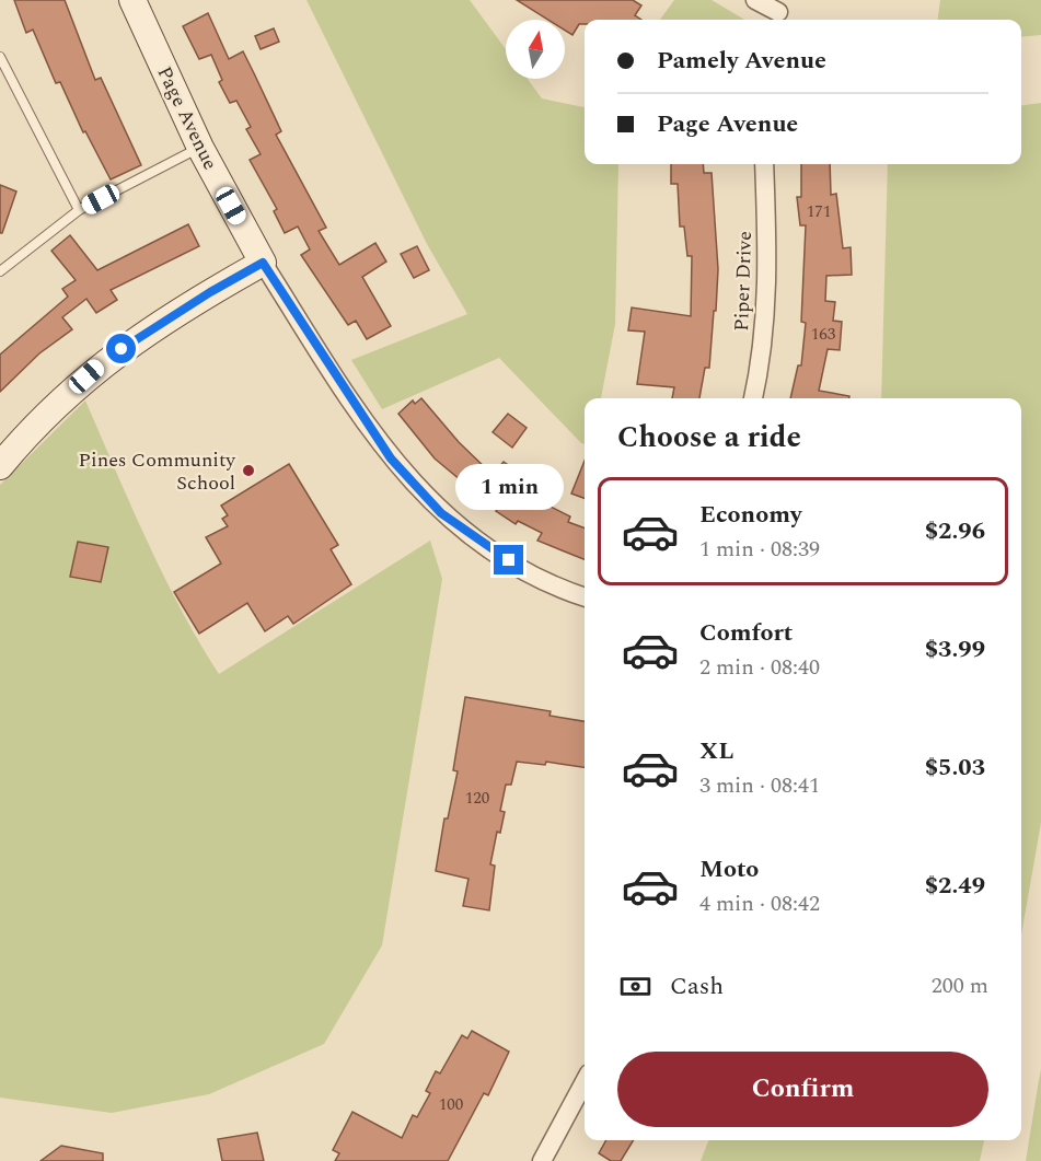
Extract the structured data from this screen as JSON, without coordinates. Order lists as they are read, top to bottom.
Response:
{
  "streets": {
    "street": ["Page Avenue", "Piper Drive"]
  },
  "places": ["Pines Community School"],
  "house_numbers": [
    "171",
    "163",
    "120",
    "100"
  ],
  "north": "top",
  "page": {
    "banner": ["Pamely Avenue", "Page Avenue"],
    "heading": "Choose a ride",
    "bubble": "1 min",
    "list": [
      {
        "name": "Economy",
        "note": "1 min · 08:39",
        "value": "$2.96"
      },
      {
        "name": "Comfort",
        "note": "2 min · 08:40",
        "value": "$3.99"
      },
      {
        "name": "XL",
        "note": "3 min · 08:41",
        "value": "$5.03"
      },
      {
        "name": "Moto",
        "note": "4 min · 08:42",
        "value": "$2.49"
      }
    ],
    "pay": ["Cash", "200 m"],
    "buttons": "Confirm"
  }
}
